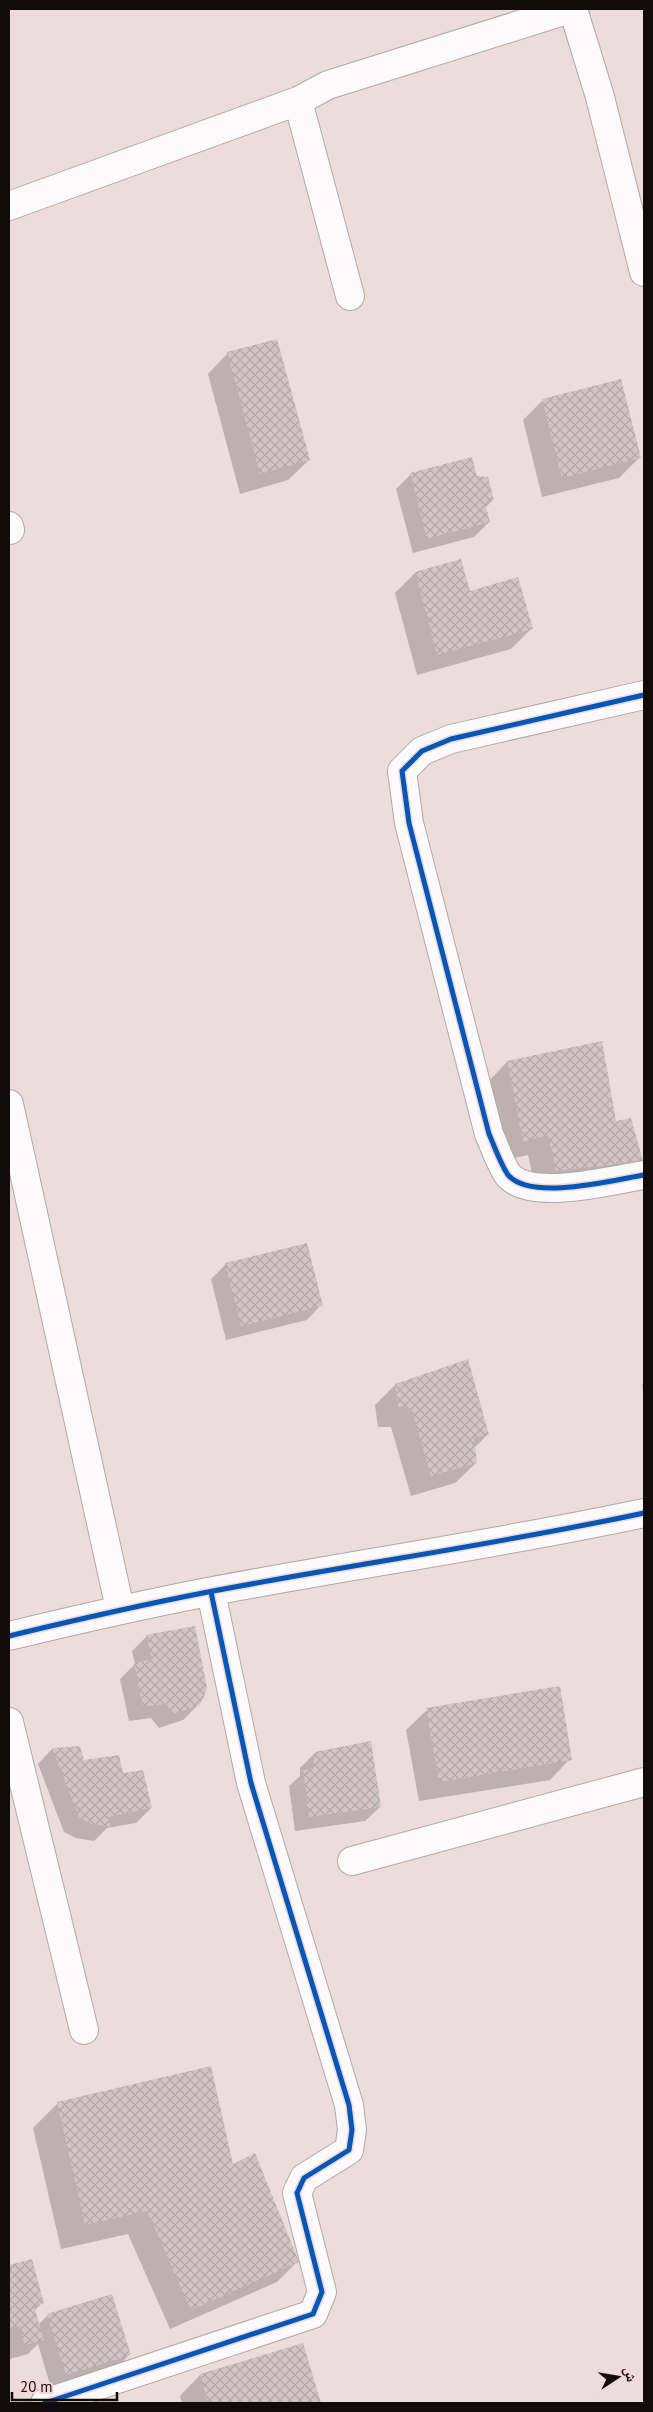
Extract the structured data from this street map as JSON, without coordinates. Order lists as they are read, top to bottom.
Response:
{
  "scale_bar": "20 m",
  "north": "right"
}
